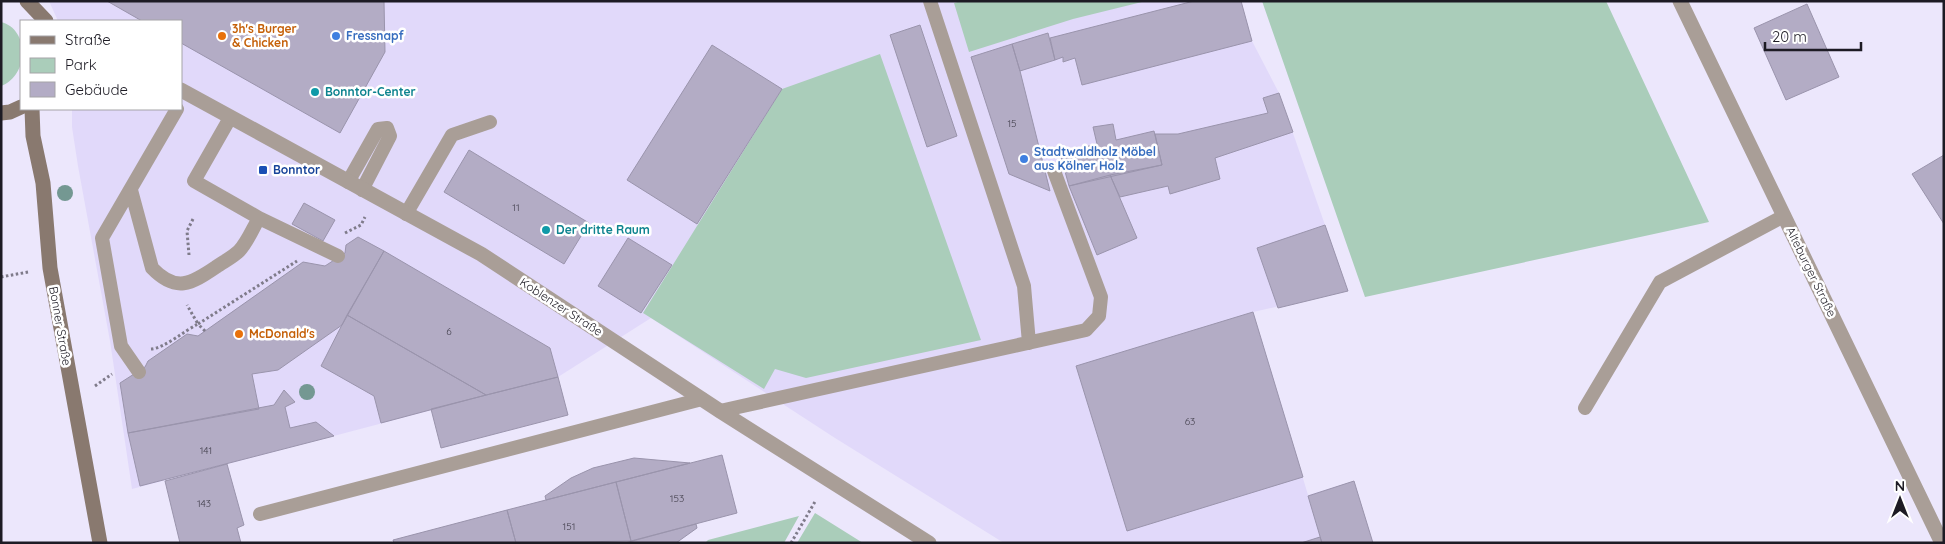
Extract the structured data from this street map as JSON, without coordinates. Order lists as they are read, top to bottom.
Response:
{
  "streets": {
    "main road": ["Bonner Straße"],
    "street": ["Alteburger Straße", "Koblenzer Straße"]
  },
  "places": {
    "other": [
      "3h's Burger & Chicken",
      "Fressnapf",
      "Bonntor-Center",
      "Stadtwaldholz Möbel aus Kölner Holz",
      "Der dritte Raum",
      "McDonald's"
    ],
    "transit": ["Bonntor"]
  },
  "house_numbers": [
    "15",
    "11",
    "6",
    "63",
    "141",
    "153",
    "143",
    "151"
  ],
  "legend": ["Straße", "Park", "Gebäude"],
  "scale_bar": "20 m",
  "north": "top"
}
